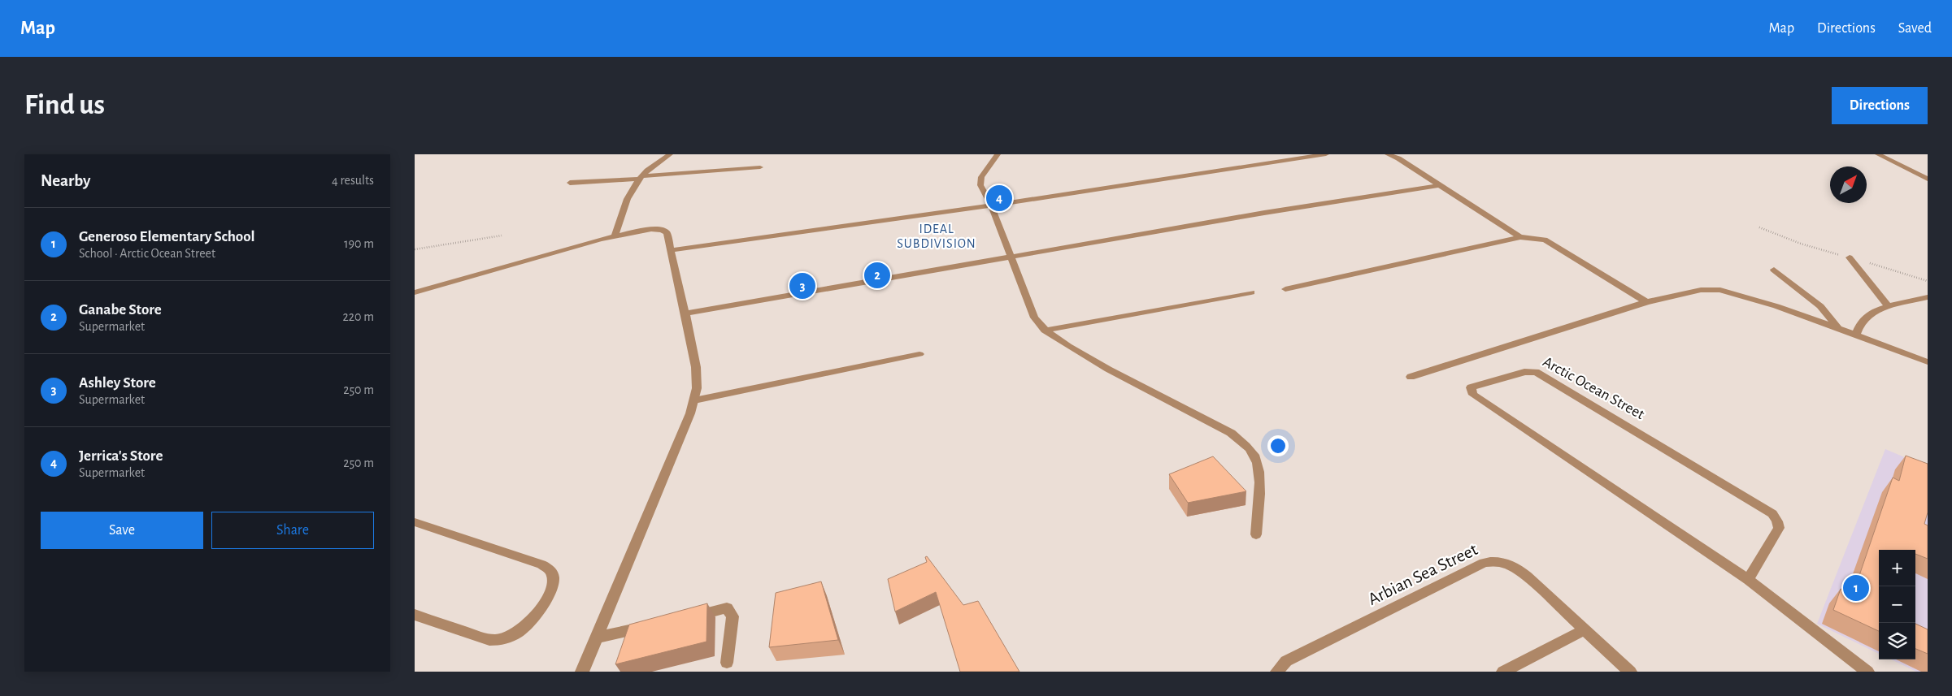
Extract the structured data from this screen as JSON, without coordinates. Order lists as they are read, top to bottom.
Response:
{
  "streets": {
    "street": ["Arctic Ocean Street", "Arbian Sea Street"]
  },
  "districts": ["IDEAL SUBDIVISION"],
  "north": "top right",
  "page": {
    "header": "Map",
    "nav": ["Map", "Directions", "Saved"],
    "buttons": [
      "Directions",
      ["Save", "Share"]
    ],
    "title": "Find us",
    "heading": ["Nearby", "4 results"],
    "pins": [
      "4",
      "2",
      "3",
      "1"
    ],
    "list": [
      {
        "mark": "1",
        "name": "Generoso Elementary School",
        "note": "School · Arctic Ocean Street",
        "value": "190 m"
      },
      {
        "mark": "2",
        "name": "Ganabe Store",
        "note": "Supermarket",
        "value": "220 m"
      },
      {
        "mark": "3",
        "name": "Ashley Store",
        "note": "Supermarket",
        "value": "250 m"
      },
      {
        "mark": "4",
        "name": "Jerrica's Store",
        "note": "Supermarket",
        "value": "250 m"
      }
    ],
    "map_buttons": ["+", "−"]
  }
}
